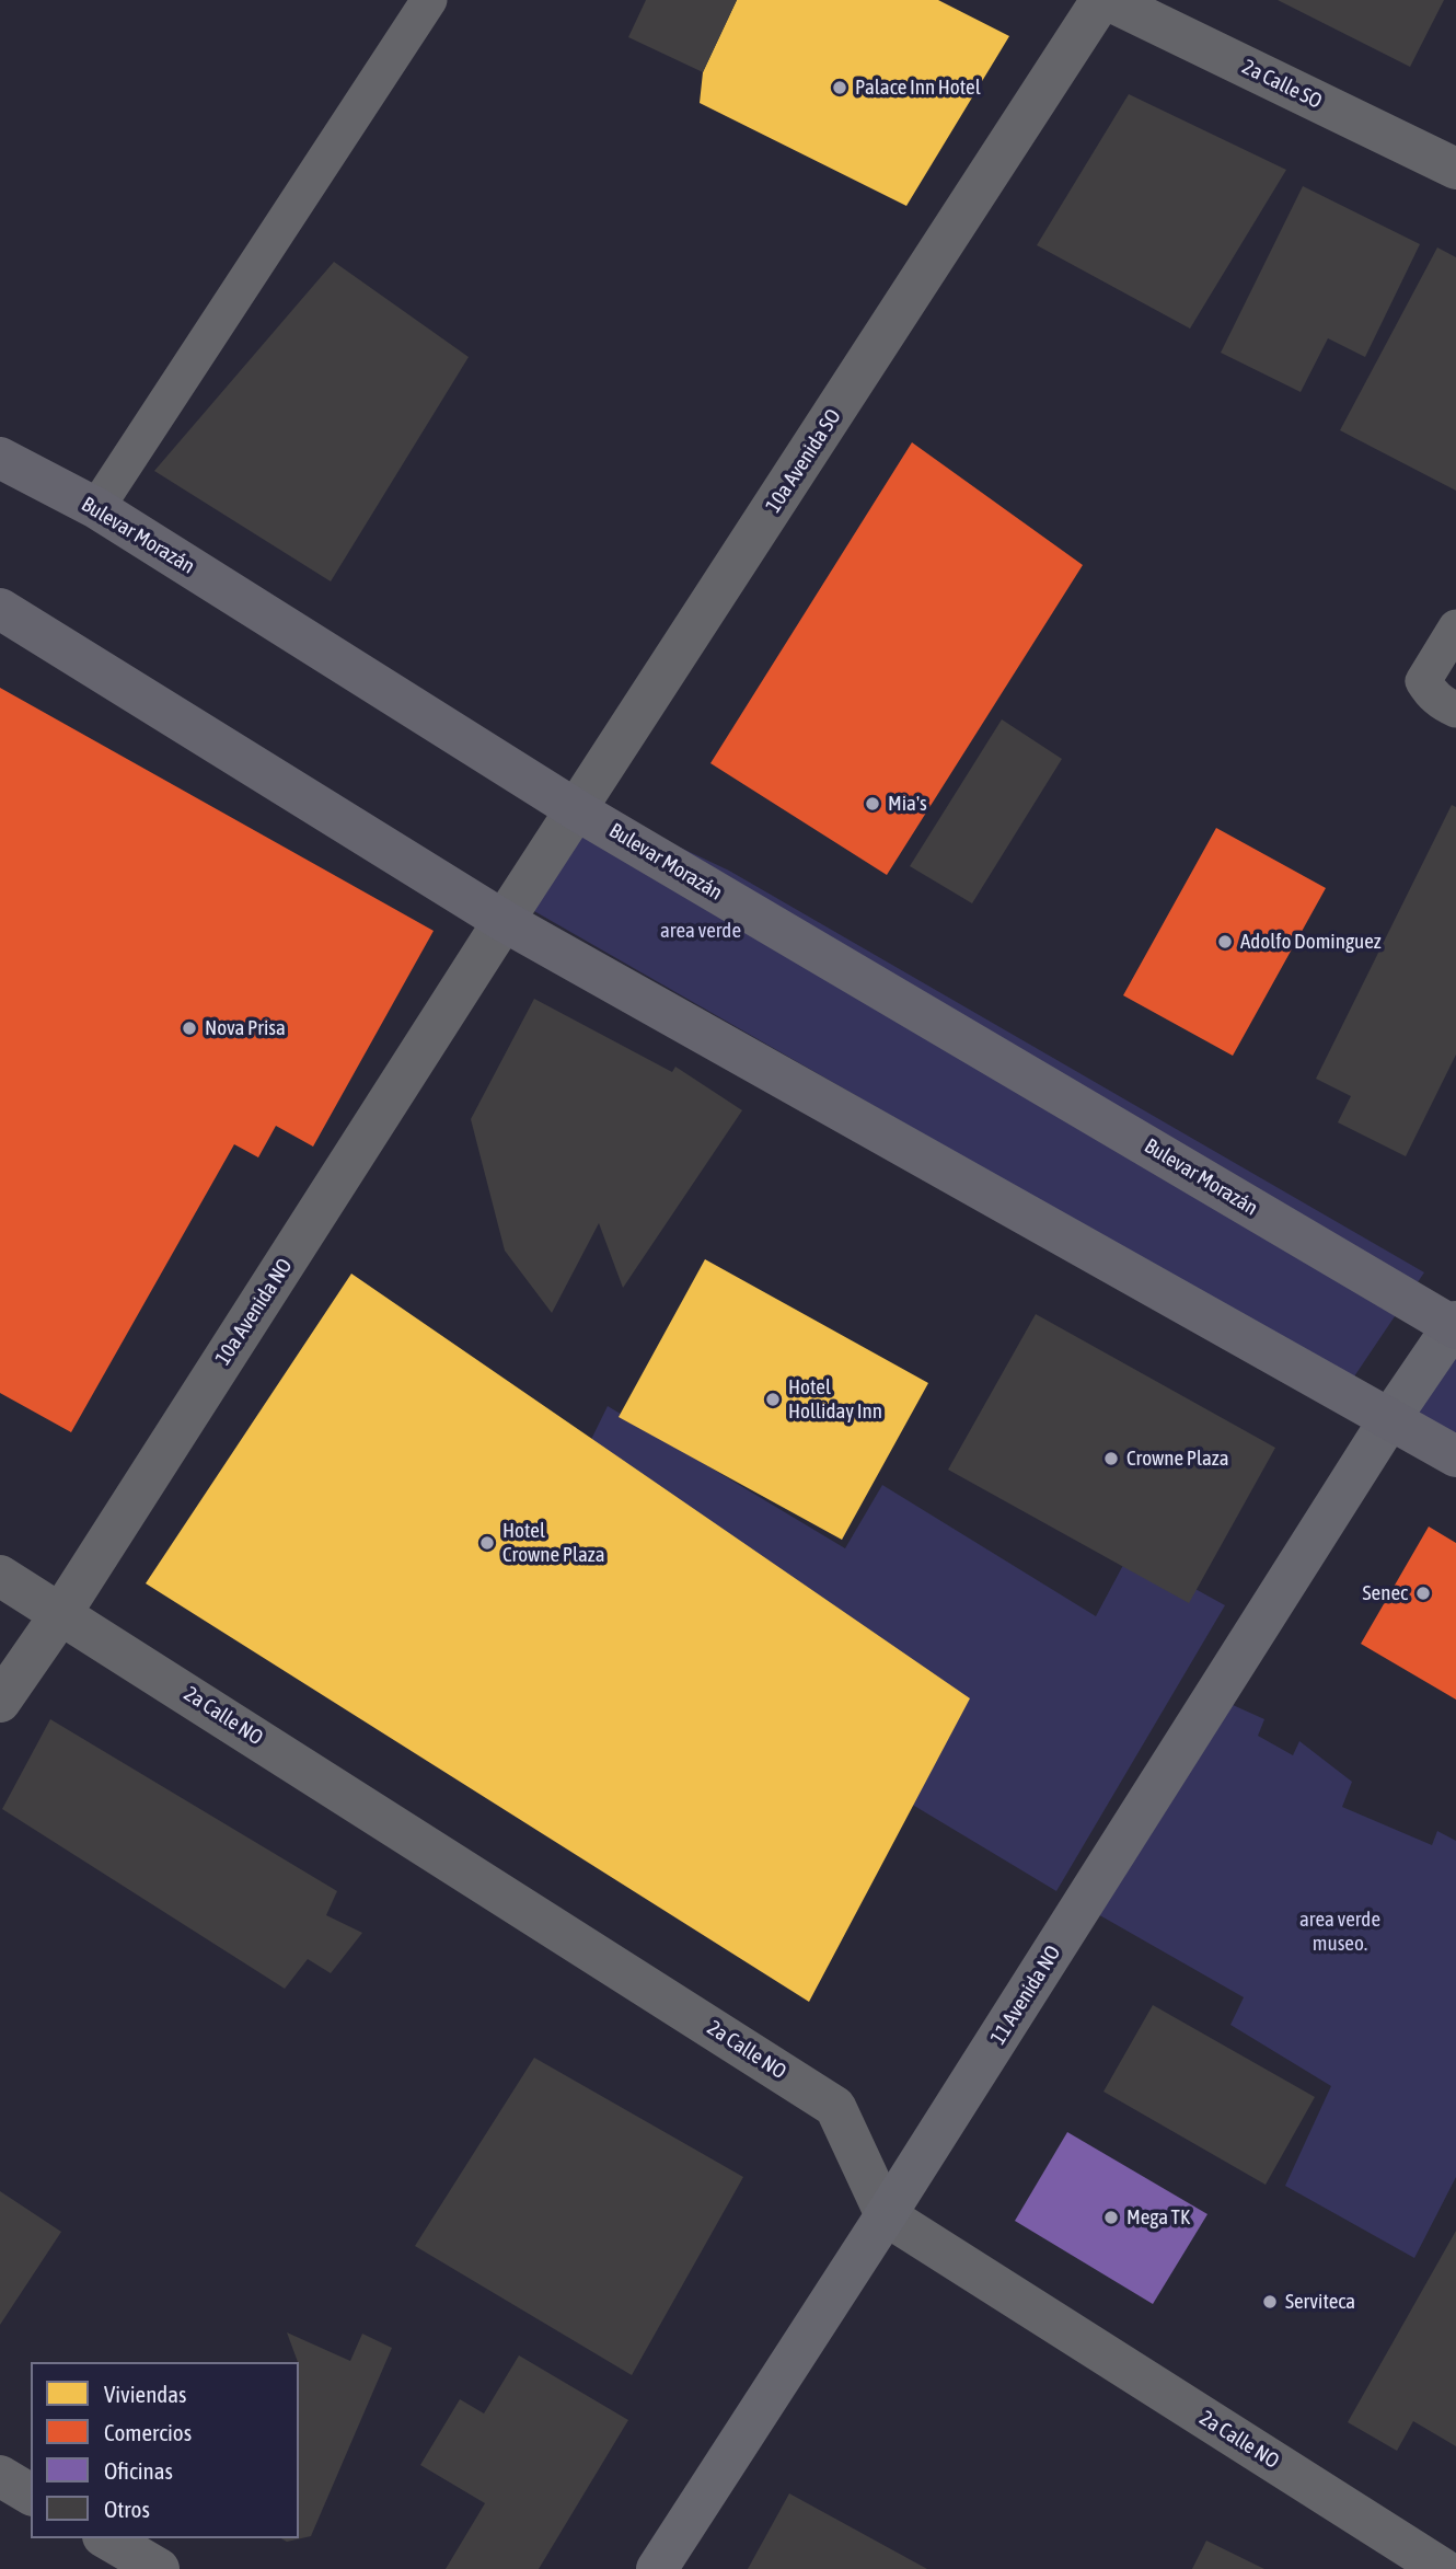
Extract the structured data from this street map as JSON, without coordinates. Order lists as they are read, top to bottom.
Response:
{
  "streets": {
    "main road": ["Bulevar Morazán"],
    "street": [
      "2a Calle SO",
      "10a Avenida SO",
      "10a Avenida NO",
      "2a Calle NO",
      "11 Avenida NO"
    ]
  },
  "crossings": [
    ["2a Calle SO", "10a Avenida SO"],
    ["10a Avenida SO", "Bulevar Morazán"],
    ["10a Avenida SO", "10a Avenida NO"],
    ["Bulevar Morazán", "11 Avenida NO"],
    ["10a Avenida NO", "2a Calle NO"],
    ["2a Calle NO", "11 Avenida NO"]
  ],
  "parks": ["area verde", "area verde museo."],
  "places": [
    "Palace Inn Hotel",
    "Mia's",
    "Adolfo Dominguez",
    "Nova Prisa",
    "Hotel Holliday Inn",
    "Crowne Plaza",
    "Hotel Crowne Plaza",
    "Senec",
    "Mega TK",
    "Serviteca"
  ],
  "legend": [
    "Viviendas",
    "Comercios",
    "Oficinas",
    "Otros"
  ]
}
